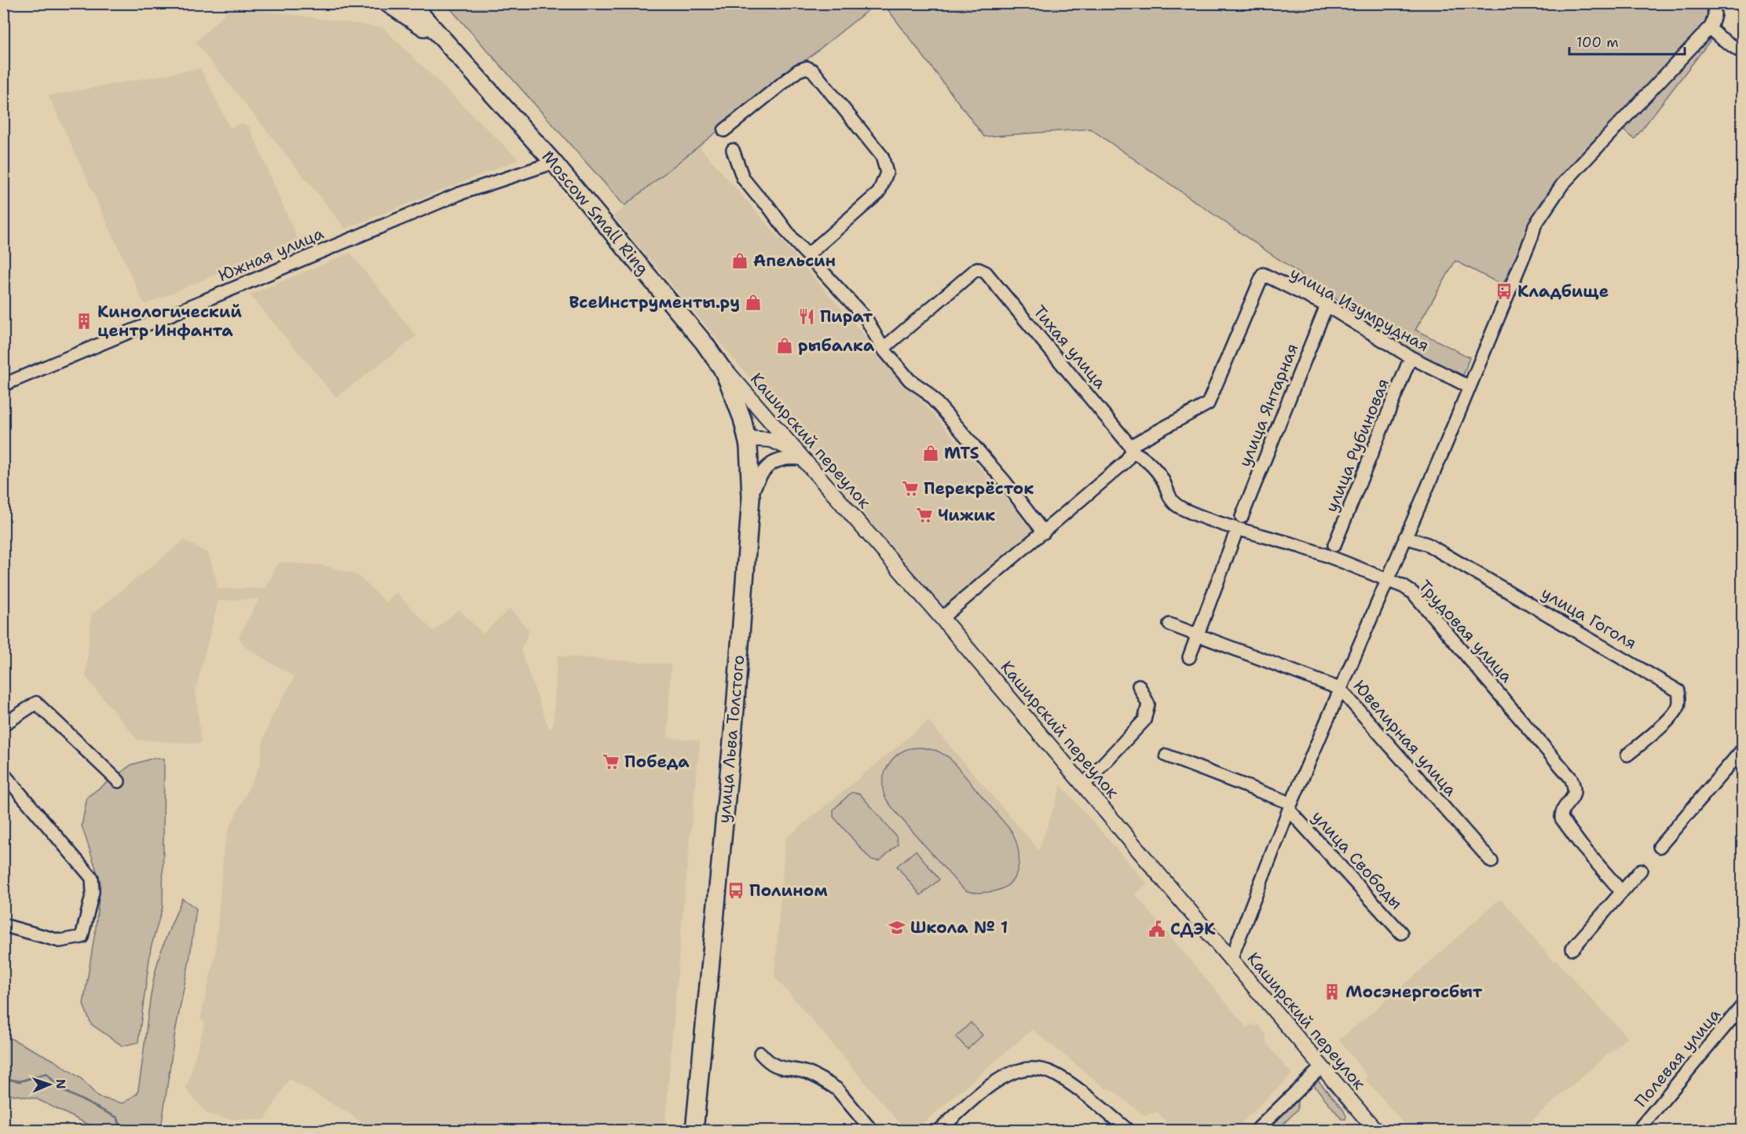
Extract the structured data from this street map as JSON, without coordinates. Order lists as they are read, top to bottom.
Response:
{
  "streets": {
    "highway": ["Moscow Small Ring", "улица Льва Толстого"],
    "main road": ["Каширский переулок"],
    "street": [
      "Южная улица",
      "улица Изумрудная",
      "Тихая улица",
      "улица Янтарная",
      "улица Рубиновая",
      "улица Гоголя",
      "Трудовая улица",
      "Ювелирная улица",
      "улица Свободы",
      "Полевая улица"
    ]
  },
  "crossings": [
    ["Moscow Small Ring", "Южная улица"],
    ["Moscow Small Ring", "Каширский переулок"],
    ["Moscow Small Ring", "улица Льва Толстого"],
    ["улица Изумрудная", "Тихая улица"],
    ["улица Изумрудная", "улица Янтарная"],
    ["улица Изумрудная", "улица Рубиновая"],
    ["Тихая улица", "Трудовая улица"],
    ["Каширский переулок", "улица Льва Толстого"]
  ],
  "places": {
    "shop": [
      "Апельсин",
      "ВсеИнструменты.ру",
      "рыбалка",
      "MTS"
    ],
    "bus stop": ["Кладбище", "Полином"],
    "restaurant": ["Пират"],
    "building": ["Кинологический центр Инфанта", "Мосэнергосбыт"],
    "supermarket": ["Перекрёсток", "Чижик", "Победа"],
    "school or university": ["Школа № 1"],
    "public building": ["СДЭК"]
  },
  "scale_bar": "100 m",
  "north": "right"
}
